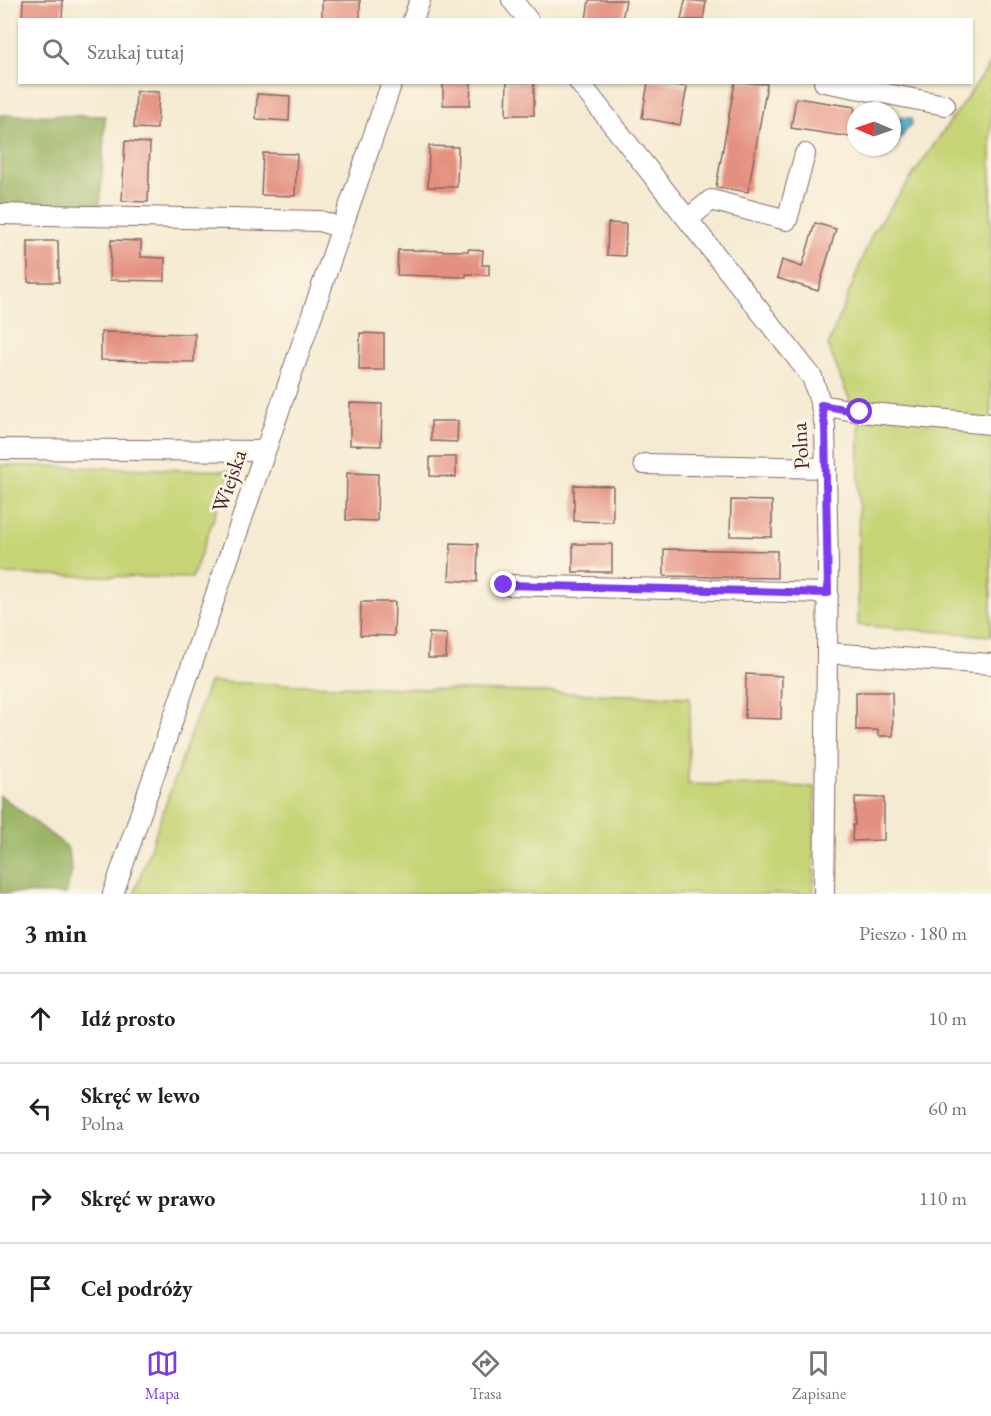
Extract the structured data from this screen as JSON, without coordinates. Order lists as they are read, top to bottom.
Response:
{
  "streets": {
    "street": ["Polna", "Wiejska"]
  },
  "north": "left",
  "page": {
    "search": "Szukaj tutaj",
    "heading": ["3 min", "Pieszo · 180 m"],
    "list": [
      ["Idź prosto", "10 m"],
      ["Skręć w lewo", "Polna", "60 m"],
      ["Skręć w prawo", "110 m"],
      "Cel podróży"
    ],
    "nav": ["Mapa", "Trasa", "Zapisane"]
  }
}
